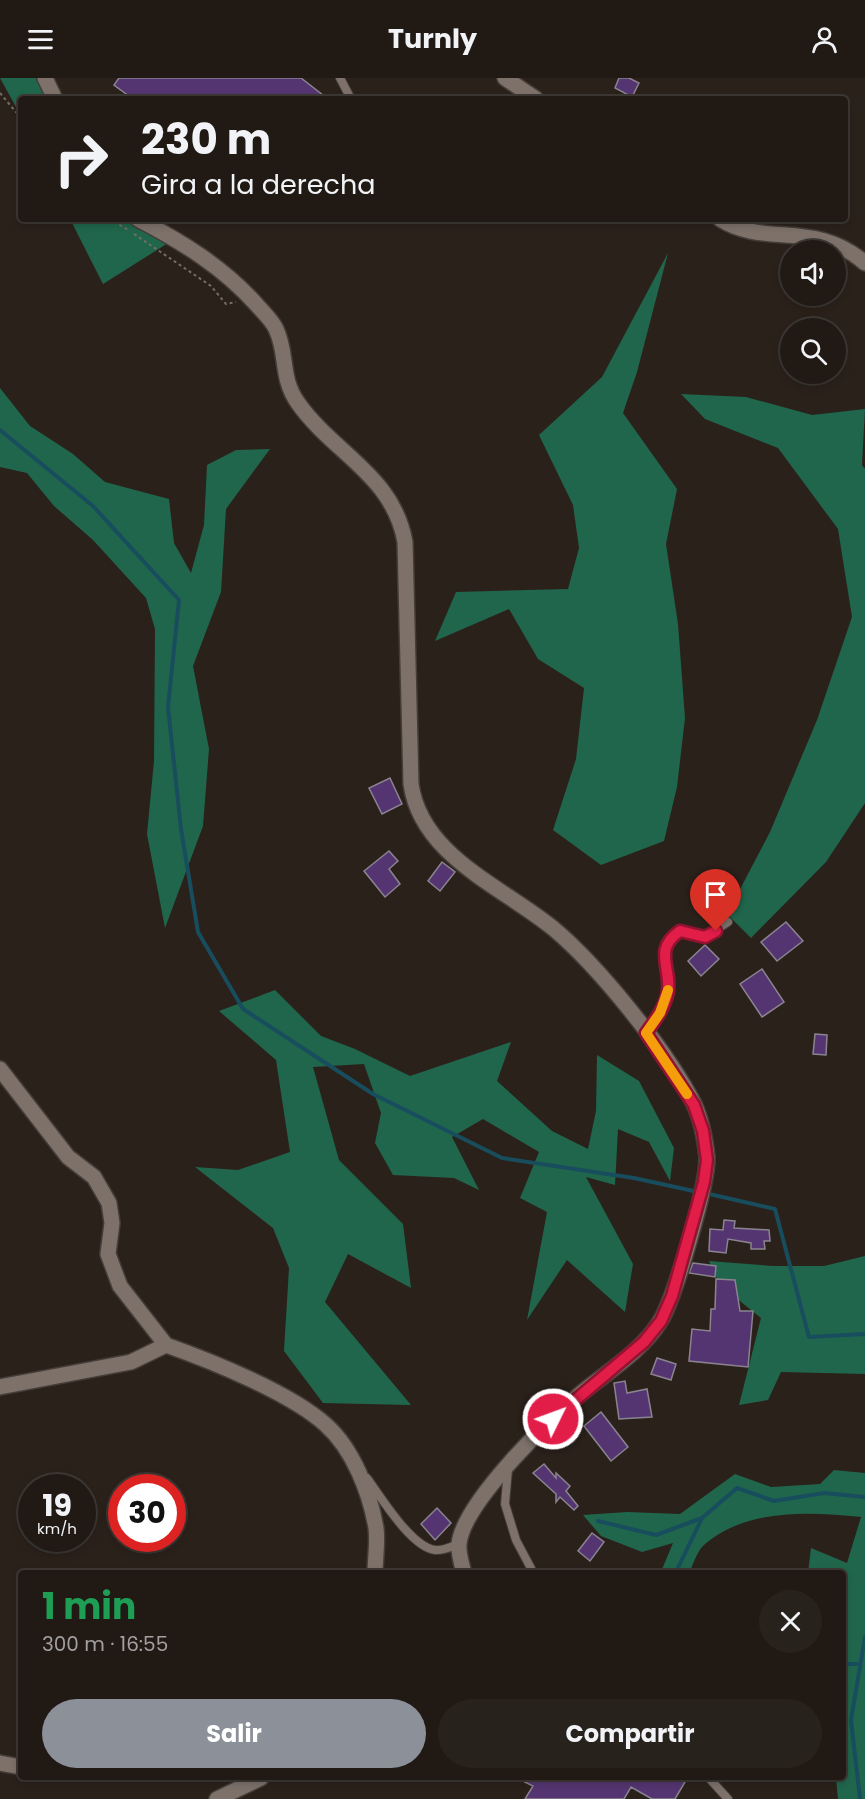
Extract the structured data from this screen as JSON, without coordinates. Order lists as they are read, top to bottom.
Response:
{
  "page": {
    "header": "Turnly",
    "turn": ["230 m", "Gira a la derecha"],
    "speed": "19 km/h",
    "limit": "30",
    "heading": ["1 min", "300 m · 16:55"],
    "buttons": ["Salir", "Compartir"]
  }
}
